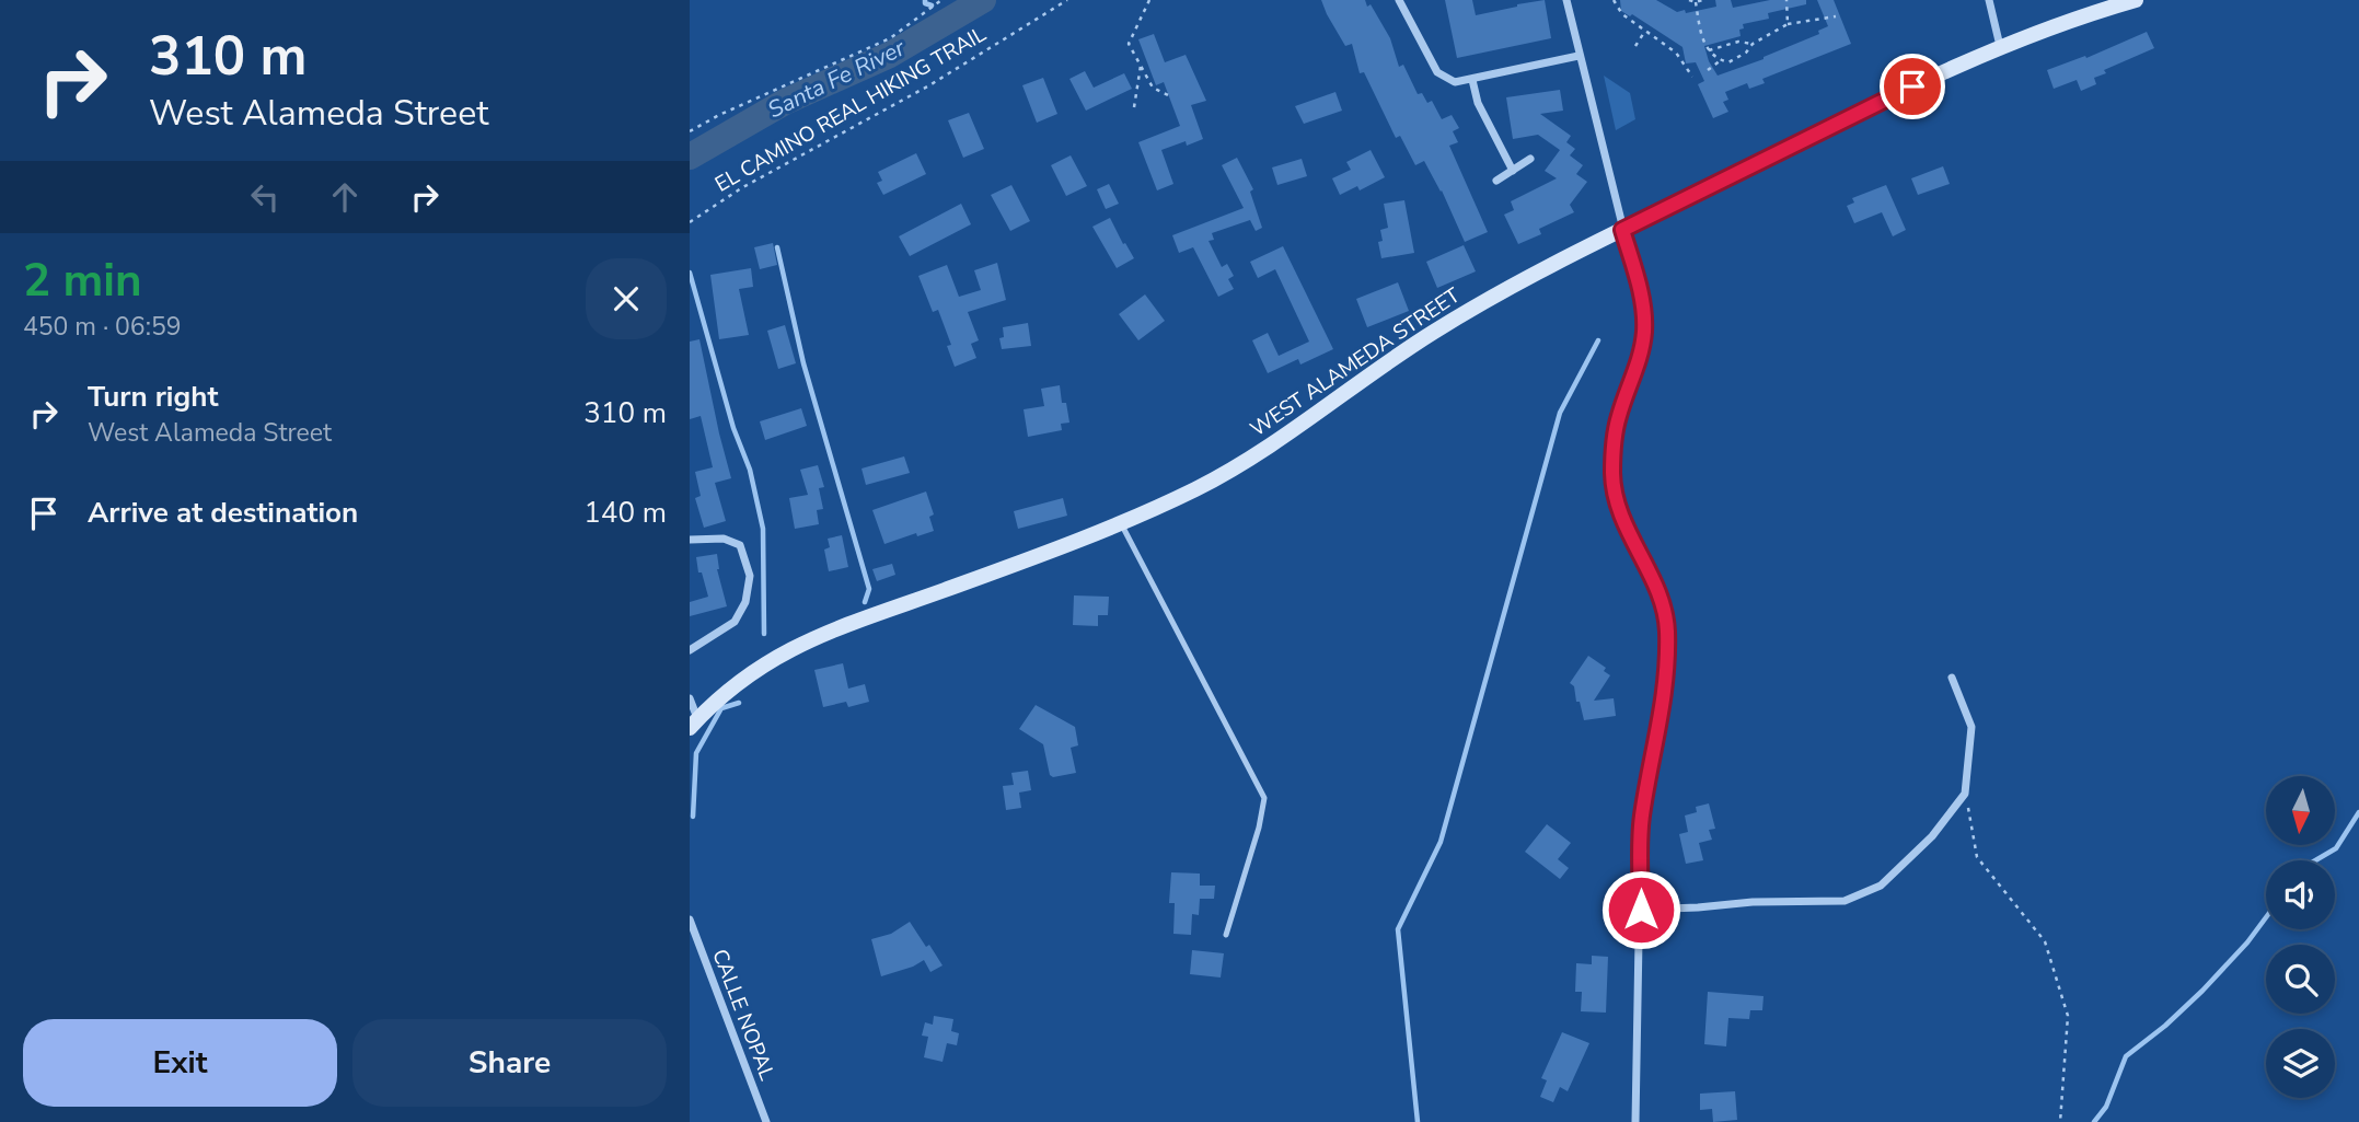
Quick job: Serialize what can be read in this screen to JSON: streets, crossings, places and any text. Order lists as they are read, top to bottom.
{
  "streets": {
    "street": ["WEST ALAMEDA STREET", "CALLE NOPAL"],
    "path": ["EL CAMINO REAL HIKING TRAIL"]
  },
  "water": ["Santa Fe River"],
  "north": "bottom",
  "page": {
    "turn": ["310 m", "West Alameda Street"],
    "heading": ["2 min", "450 m · 06:59"],
    "list": [
      {
        "name": "Turn right",
        "note": "West Alameda Street",
        "value": "310 m"
      },
      {
        "name": "Arrive at destination",
        "value": "140 m"
      }
    ],
    "buttons": ["Exit", "Share"]
  }
}
